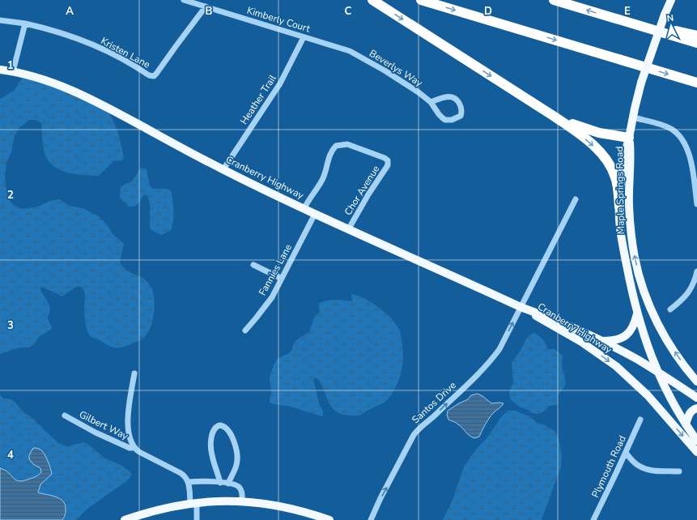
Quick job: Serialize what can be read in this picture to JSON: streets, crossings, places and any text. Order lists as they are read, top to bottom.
{
  "streets": {
    "main road": ["Cranberry Highway", "Maple Springs Road"],
    "street": [
      "Kimberly Court",
      "Kristen Lane",
      "Beverlys Way",
      "Heather Trail",
      "Chor Avenue",
      "Fannies Lane",
      "Santos Drive",
      "Gilbert Way",
      "Plymouth Road"
    ]
  },
  "crossings": [
    ["Kimberly Court", "Kristen Lane"],
    ["Kimberly Court", "Beverlys Way"],
    ["Kimberly Court", "Heather Trail"],
    ["Heather Trail", "Cranberry Highway"],
    ["Cranberry Highway", "Chor Avenue"],
    ["Cranberry Highway", "Maple Springs Road"],
    ["Cranberry Highway", "Fannies Lane"],
    ["Cranberry Highway", "Santos Drive"]
  ],
  "one_way": ["Santos Drive"],
  "north": "top",
  "grid": {
    "columns": [
      "A",
      "B",
      "C",
      "D",
      "E"
    ],
    "rows": [
      "1",
      "2",
      "3",
      "4"
    ]
  }
}
